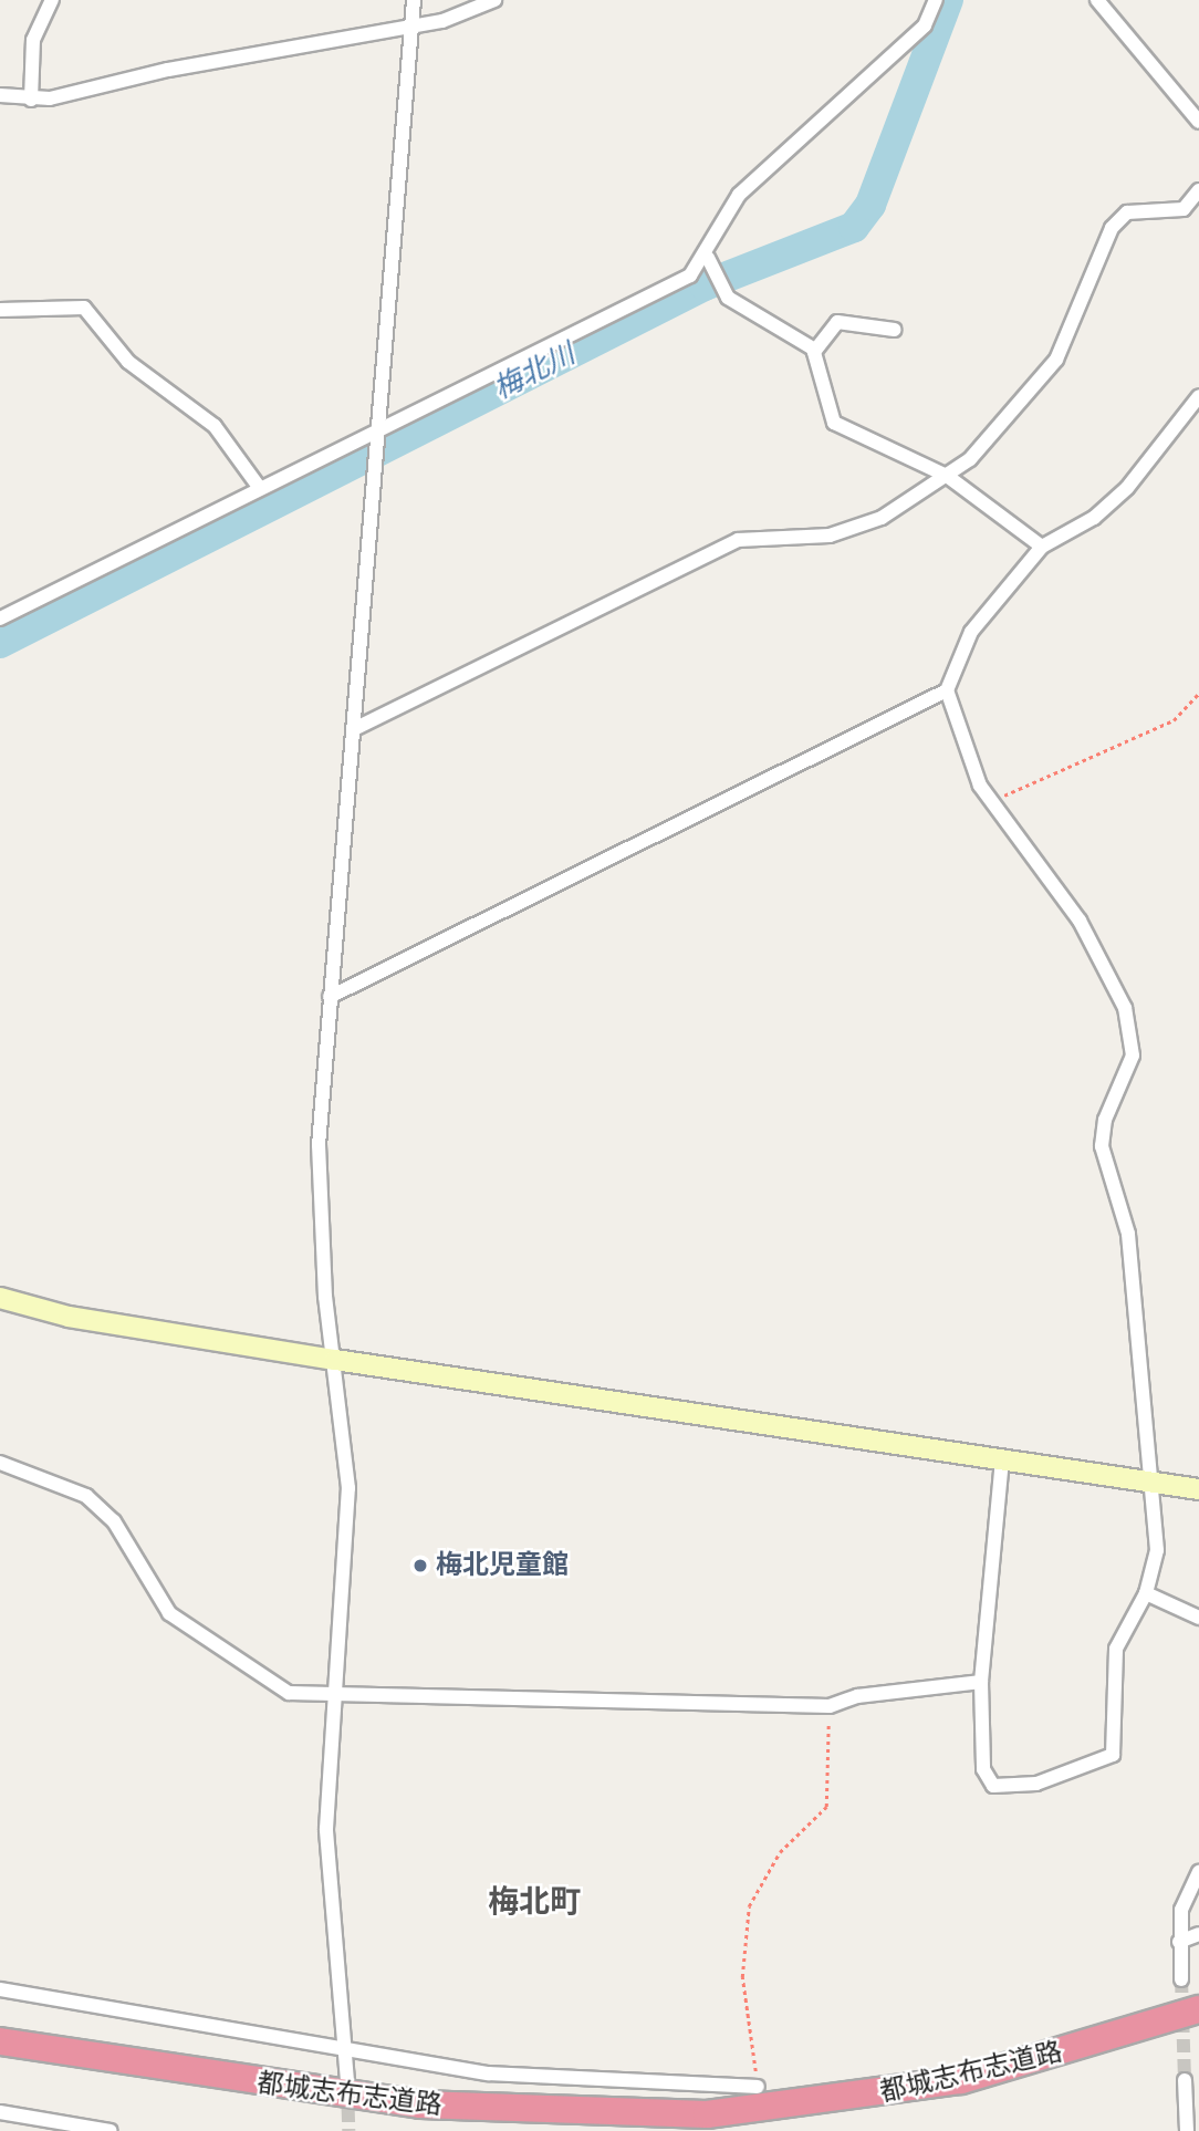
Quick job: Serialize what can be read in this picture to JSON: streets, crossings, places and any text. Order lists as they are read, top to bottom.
{
  "streets": {
    "highway": ["都城志布志道路"]
  },
  "districts": ["梅北町"],
  "water": ["梅北川"],
  "places": ["梅北児童館"]
}
